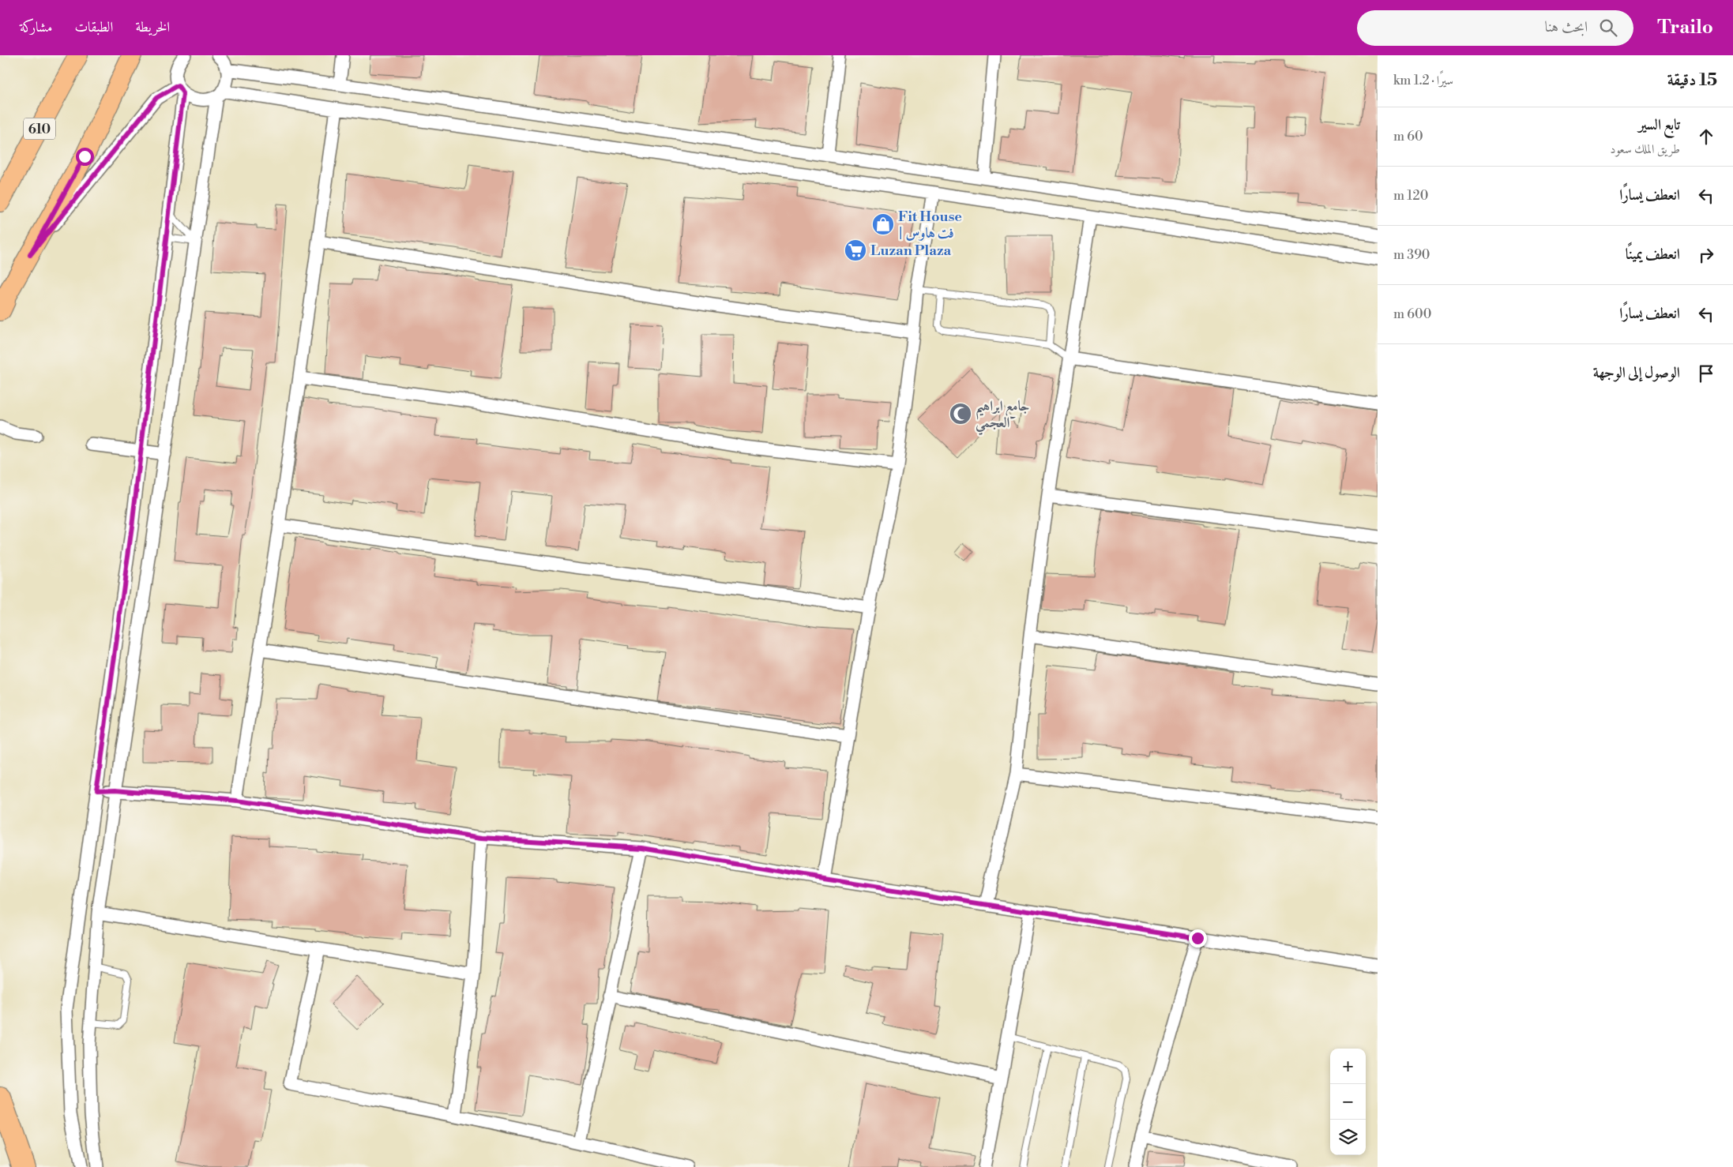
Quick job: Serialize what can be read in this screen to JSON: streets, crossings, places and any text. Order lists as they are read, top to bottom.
{
  "streets": {
    "main road": ["610"]
  },
  "places": {
    "shop": ["Fit House | فت هاوس"],
    "supermarket": ["Luzan Plaza"],
    "mosque": ["جامع ابراهيم العجمي"]
  },
  "page": {
    "header": "Trailo",
    "search": "ابحث هنا",
    "nav": ["الخريطة", "الطبقات", "مشاركة"],
    "heading": ["15 دقيقة", "سيرًا · 1.2 km"],
    "list": [
      ["تابع السير", "طريق الملك سعود", "60 m"],
      ["انعطف يسارًا", "120 m"],
      ["انعطف يمينًا", "390 m"],
      ["انعطف يسارًا", "600 m"],
      "الوصول إلى الوجهة"
    ],
    "map_buttons": ["+", "−"]
  }
}
